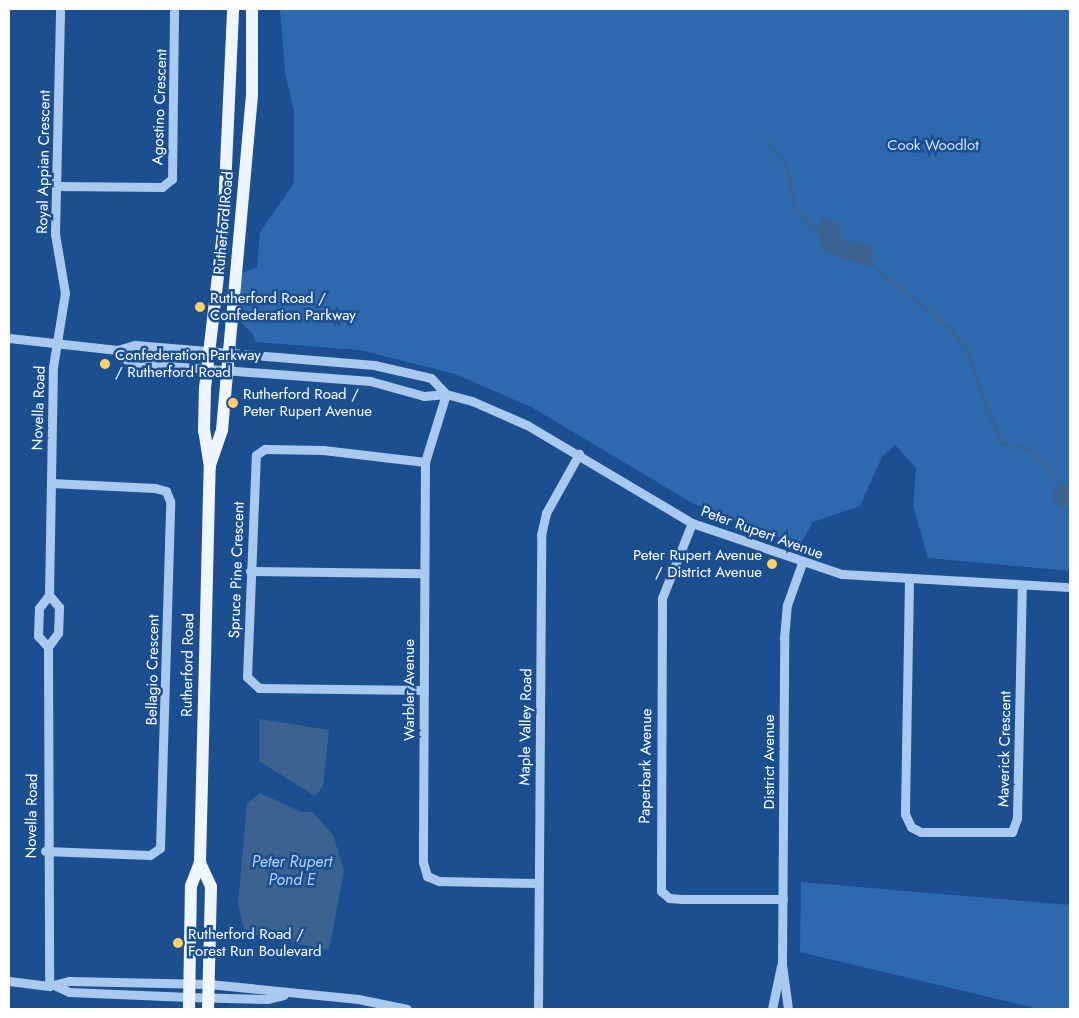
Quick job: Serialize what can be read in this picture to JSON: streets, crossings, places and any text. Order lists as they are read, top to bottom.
{
  "streets": {
    "main road": ["Rutherford Road"],
    "street": [
      "Agostino Crescent",
      "Royal Appian Crescent",
      "Novella Road",
      "Peter Rupert Avenue",
      "Spruce Pine Crescent",
      "Bellagio Crescent",
      "Warbler Avenue",
      "Maple Valley Road",
      "Maverick Crescent",
      "District Avenue",
      "Paperbark Avenue"
    ]
  },
  "crossings": [
    ["Agostino Crescent", "Royal Appian Crescent"],
    ["Royal Appian Crescent", "Novella Road"],
    ["Rutherford Road", "Peter Rupert Avenue"],
    ["Novella Road", "Bellagio Crescent"],
    ["Peter Rupert Avenue", "Warbler Avenue"],
    ["Peter Rupert Avenue", "Maple Valley Road"],
    ["Peter Rupert Avenue", "Maverick Crescent"],
    ["Peter Rupert Avenue", "District Avenue"],
    ["Peter Rupert Avenue", "Paperbark Avenue"],
    ["Spruce Pine Crescent", "Warbler Avenue"],
    ["Warbler Avenue", "Maple Valley Road"],
    ["District Avenue", "Paperbark Avenue"]
  ],
  "water": ["Peter Rupert Pond E"],
  "parks": ["Cook Woodlot"],
  "places": [
    "Rutherford Road / Confederation Parkway",
    "Confederation Parkway / Rutherford Road",
    "Rutherford Road / Peter Rupert Avenue",
    "Peter Rupert Avenue / District Avenue",
    "Rutherford Road / Forest Run Boulevard"
  ]
}
